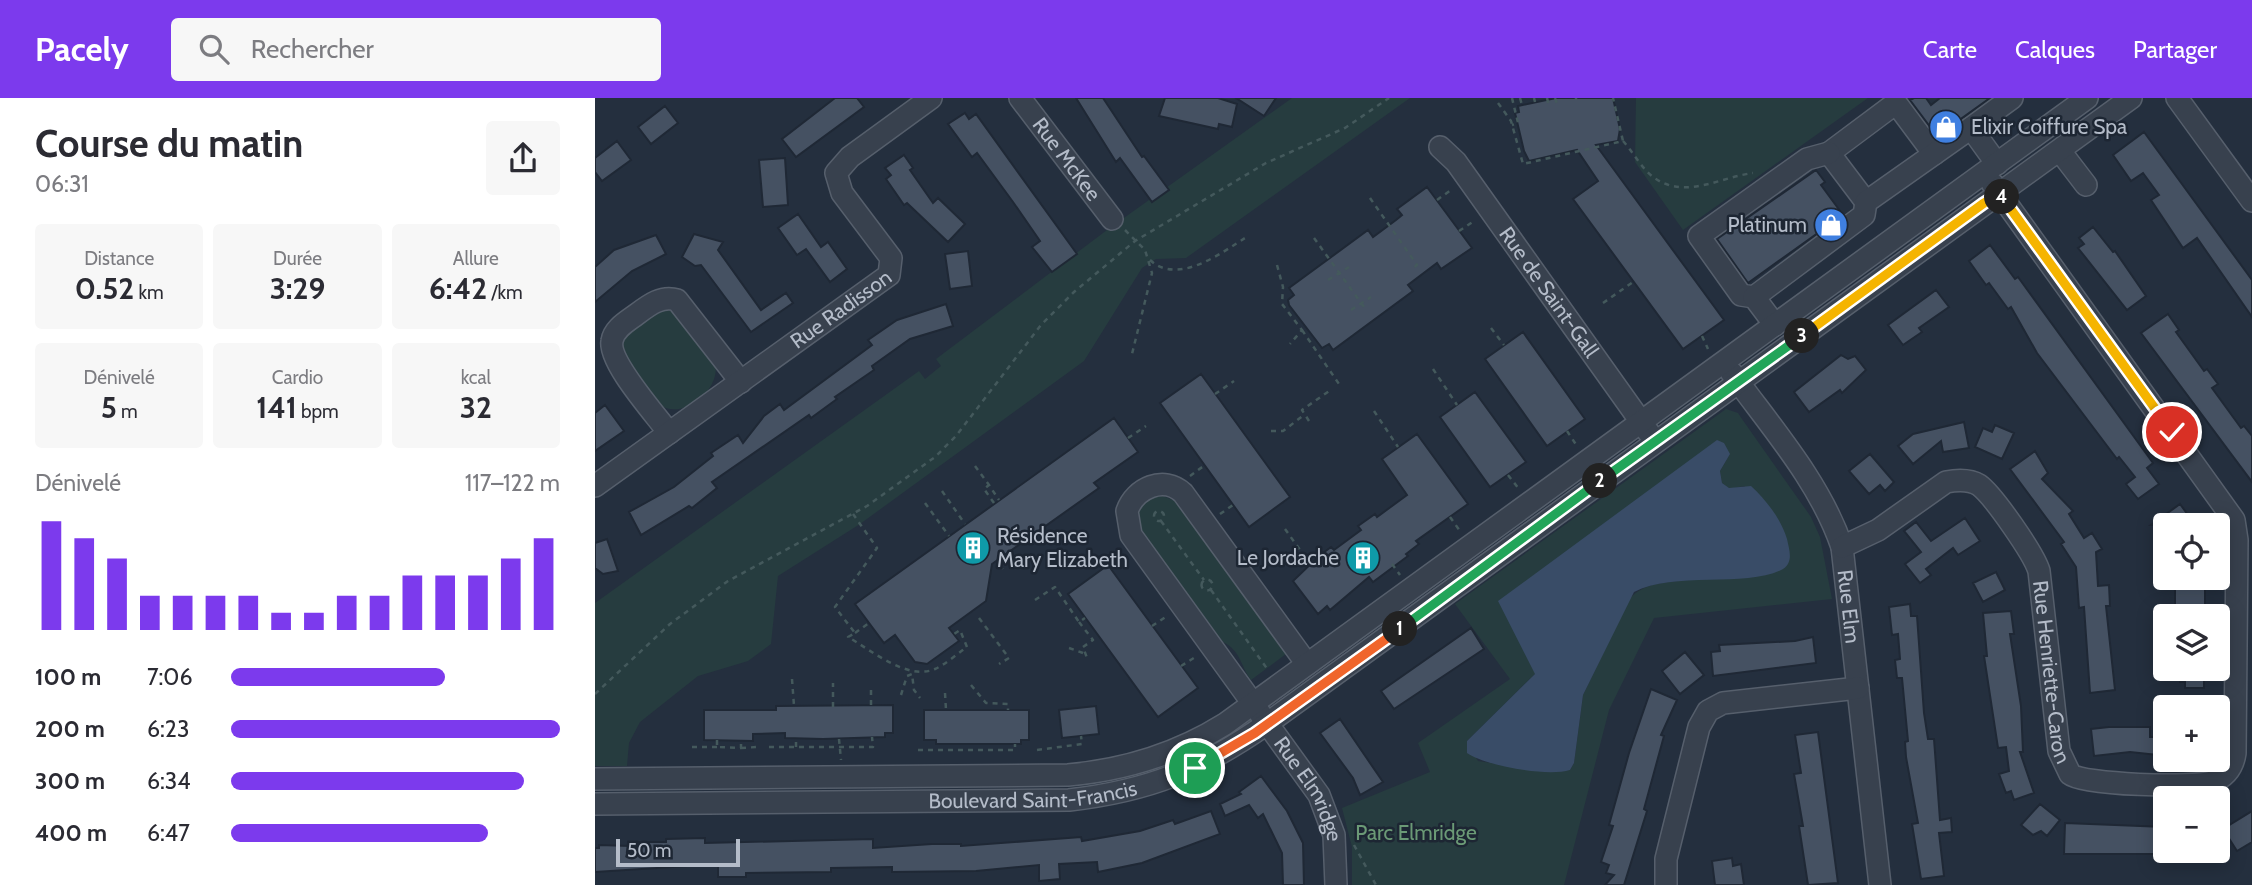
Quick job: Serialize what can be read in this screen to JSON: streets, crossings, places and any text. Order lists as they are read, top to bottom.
{
  "streets": {
    "street": [
      "Rue McKee",
      "Rue de Saint-Gall",
      "Rue Radisson",
      "Rue Elm",
      "Rue Henriette-Caron",
      "Rue Elmridge",
      "Boulevard Saint-Francis"
    ]
  },
  "crossings": [
    ["Rue de Saint-Gall", "Boulevard Saint-Francis"],
    ["Rue Elm", "Rue Henriette-Caron"],
    ["Rue Elm", "Boulevard Saint-Francis"],
    ["Rue Henriette-Caron", "Boulevard Saint-Francis"],
    ["Rue Elmridge", "Boulevard Saint-Francis"]
  ],
  "parks": ["Parc Elmridge"],
  "places": {
    "shop": ["Elixir Coiffure Spa", "Platinum"],
    "building": ["Résidence Mary Elizabeth", "Le Jordache"]
  },
  "scale_bar": "50 m",
  "page": {
    "header": "Pacely",
    "search": "Rechercher",
    "nav": ["Carte", "Calques", "Partager"],
    "heading": ["Course du matin", "06:31"],
    "pins": [
      "4",
      "3",
      "2",
      "1"
    ],
    "stats": [
      ["Distance", "0.52 km"],
      ["Durée", "3:29"],
      ["Allure", "6:42 /km"],
      ["Dénivelé", "5 m"],
      ["Cardio", "141 bpm"],
      ["kcal", "32"]
    ],
    "chart": ["Dénivelé", "117–122 m"],
    "map_buttons": ["+", "−"],
    "list": [
      {
        "name": "100 m",
        "note": "7:06"
      },
      {
        "name": "200 m",
        "note": "6:23"
      },
      {
        "name": "300 m",
        "note": "6:34"
      },
      {
        "name": "400 m",
        "note": "6:47"
      }
    ],
    "scale": "50 m"
  }
}
